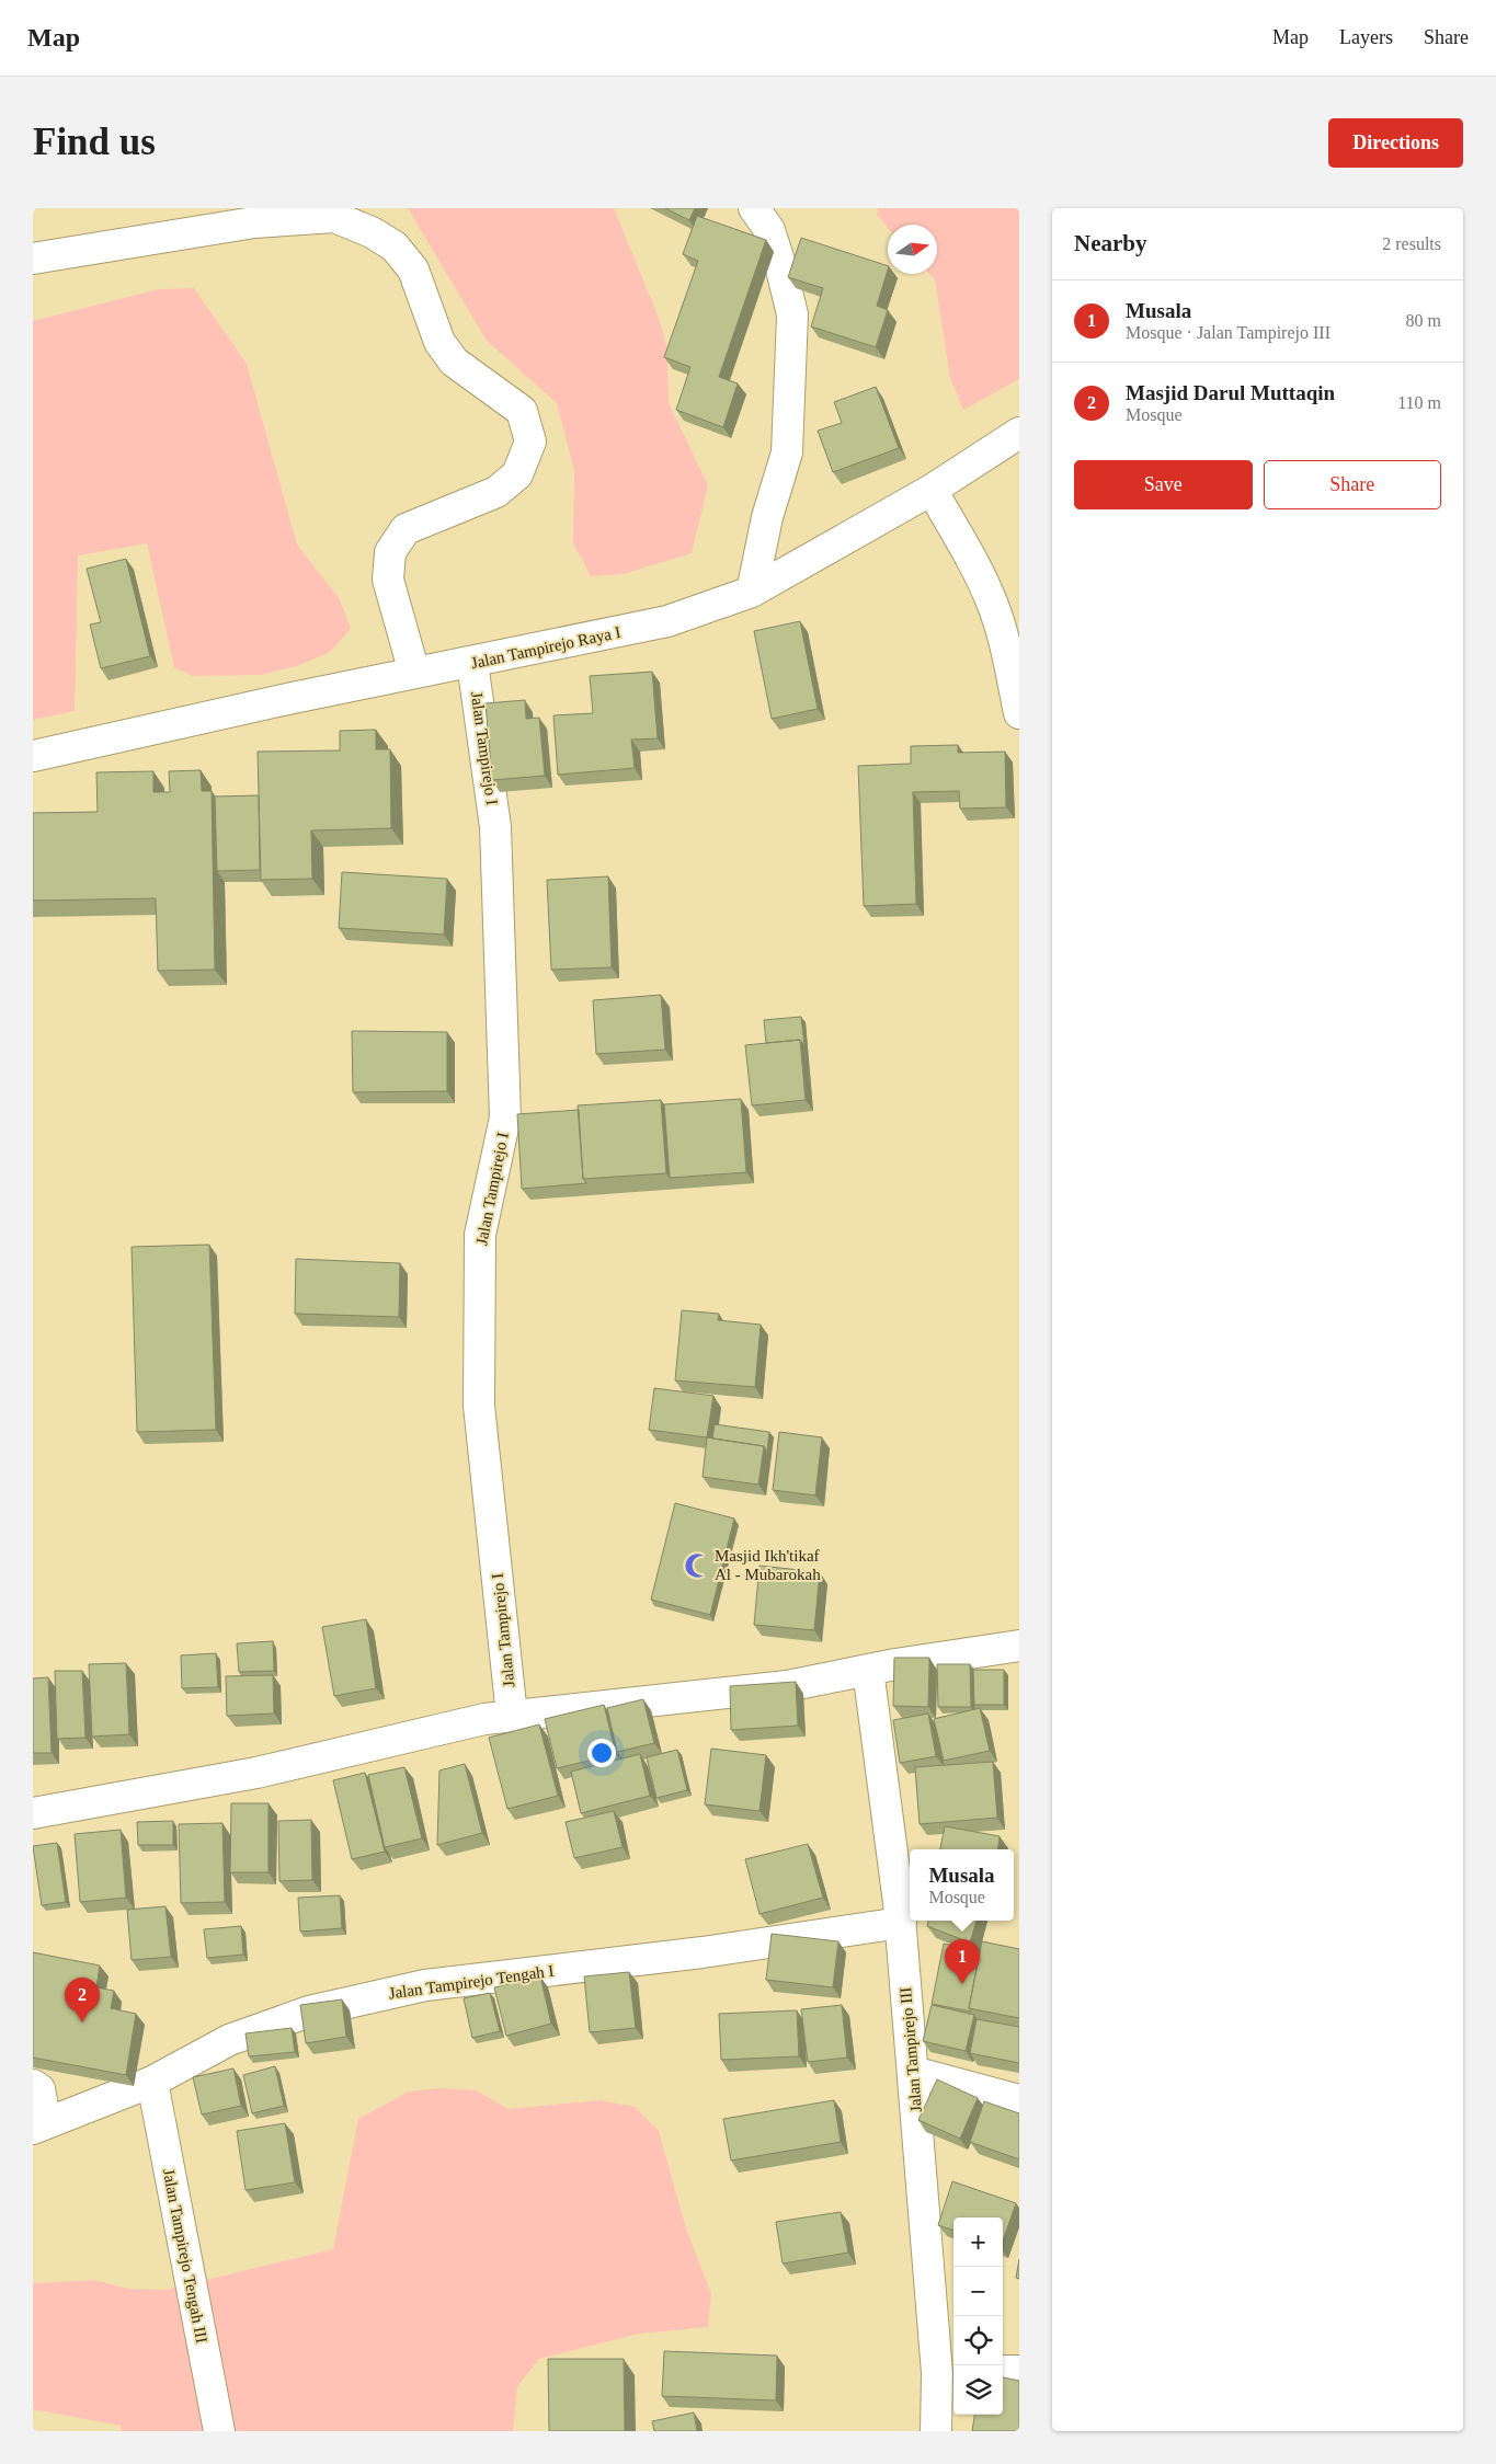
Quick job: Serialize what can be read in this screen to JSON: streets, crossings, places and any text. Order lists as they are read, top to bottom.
{
  "streets": {
    "street": [
      "Jalan Tampirejo Raya I",
      "Jalan Tampirejo I",
      "Jalan Tampirejo Tengah I",
      "Jalan Tampirejo III",
      "Jalan Tampirejo Tengah III"
    ]
  },
  "crossings": [
    ["Jalan Tampirejo Raya I", "Jalan Tampirejo I"],
    ["Jalan Tampirejo Tengah I", "Jalan Tampirejo III"],
    ["Jalan Tampirejo Tengah I", "Jalan Tampirejo Tengah III"]
  ],
  "places": {
    "mosque": ["Masjid Ikh'tikaf Al - Mubarokah"]
  },
  "north": "right",
  "page": {
    "header": "Map",
    "nav": ["Map", "Layers", "Share"],
    "buttons": [
      "Directions",
      ["Save", "Share"]
    ],
    "title": "Find us",
    "heading": ["Nearby", "2 results"],
    "list": [
      {
        "mark": "1",
        "name": "Musala",
        "note": "Mosque · Jalan Tampirejo III",
        "value": "80 m"
      },
      {
        "mark": "2",
        "name": "Masjid Darul Muttaqin",
        "note": "Mosque",
        "value": "110 m"
      }
    ],
    "popup": ["Musala", "Mosque"],
    "pins": ["1", "2"],
    "map_buttons": ["+", "−"]
  }
}
